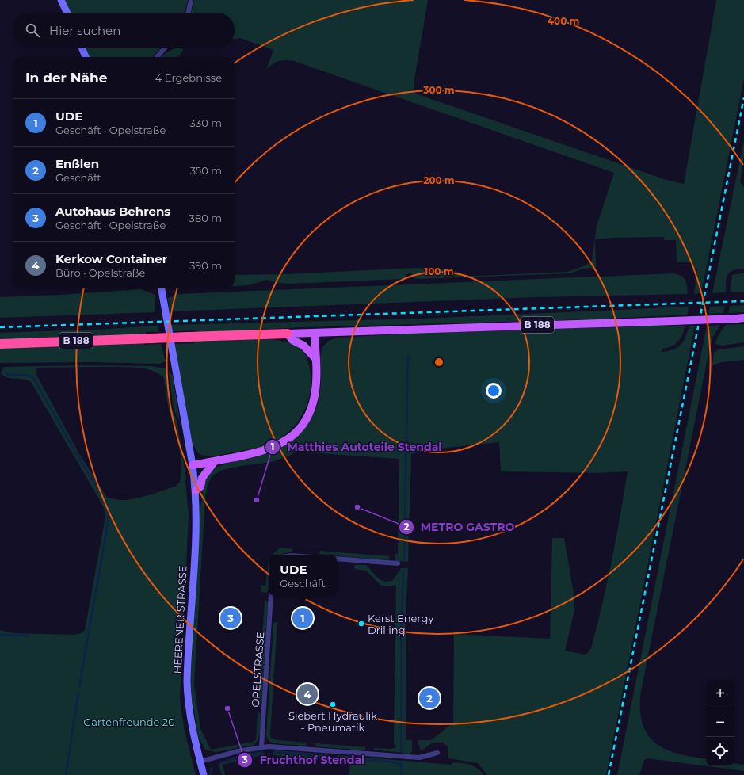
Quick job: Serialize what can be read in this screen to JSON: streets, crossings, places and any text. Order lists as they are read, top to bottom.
{
  "streets": {
    "highway": ["B 188"],
    "main road": ["HEERENER STRASSE"],
    "street": ["OPELSTRASSE"]
  },
  "parks": ["Gartenfreunde 20"],
  "places": [
    "Matthies Autoteile Stendal",
    "METRO GASTRO",
    "Kerst Energy Drilling",
    "Siebert Hydraulik - Pneumatik",
    "Fruchthof Stendal"
  ],
  "page": {
    "search": "Hier suchen",
    "heading": ["In der Nähe", "4 Ergebnisse"],
    "list": [
      {
        "mark": "1",
        "name": "UDE",
        "note": "Geschäft · Opelstraße",
        "value": "330 m"
      },
      {
        "mark": "2",
        "name": "Enßlen",
        "note": "Geschäft",
        "value": "350 m"
      },
      {
        "mark": "3",
        "name": "Autohaus Behrens",
        "note": "Geschäft · Opelstraße",
        "value": "380 m"
      },
      {
        "mark": "4",
        "name": "Kerkow Container",
        "note": "Büro · Opelstraße",
        "value": "390 m"
      }
    ],
    "popup": ["UDE", "Geschäft"],
    "pins": [
      "1",
      "3",
      "4",
      "2"
    ],
    "map_buttons": ["+", "−"]
  },
  "rings": [
    "400 m",
    "300 m",
    "200 m",
    "100 m"
  ]
}
